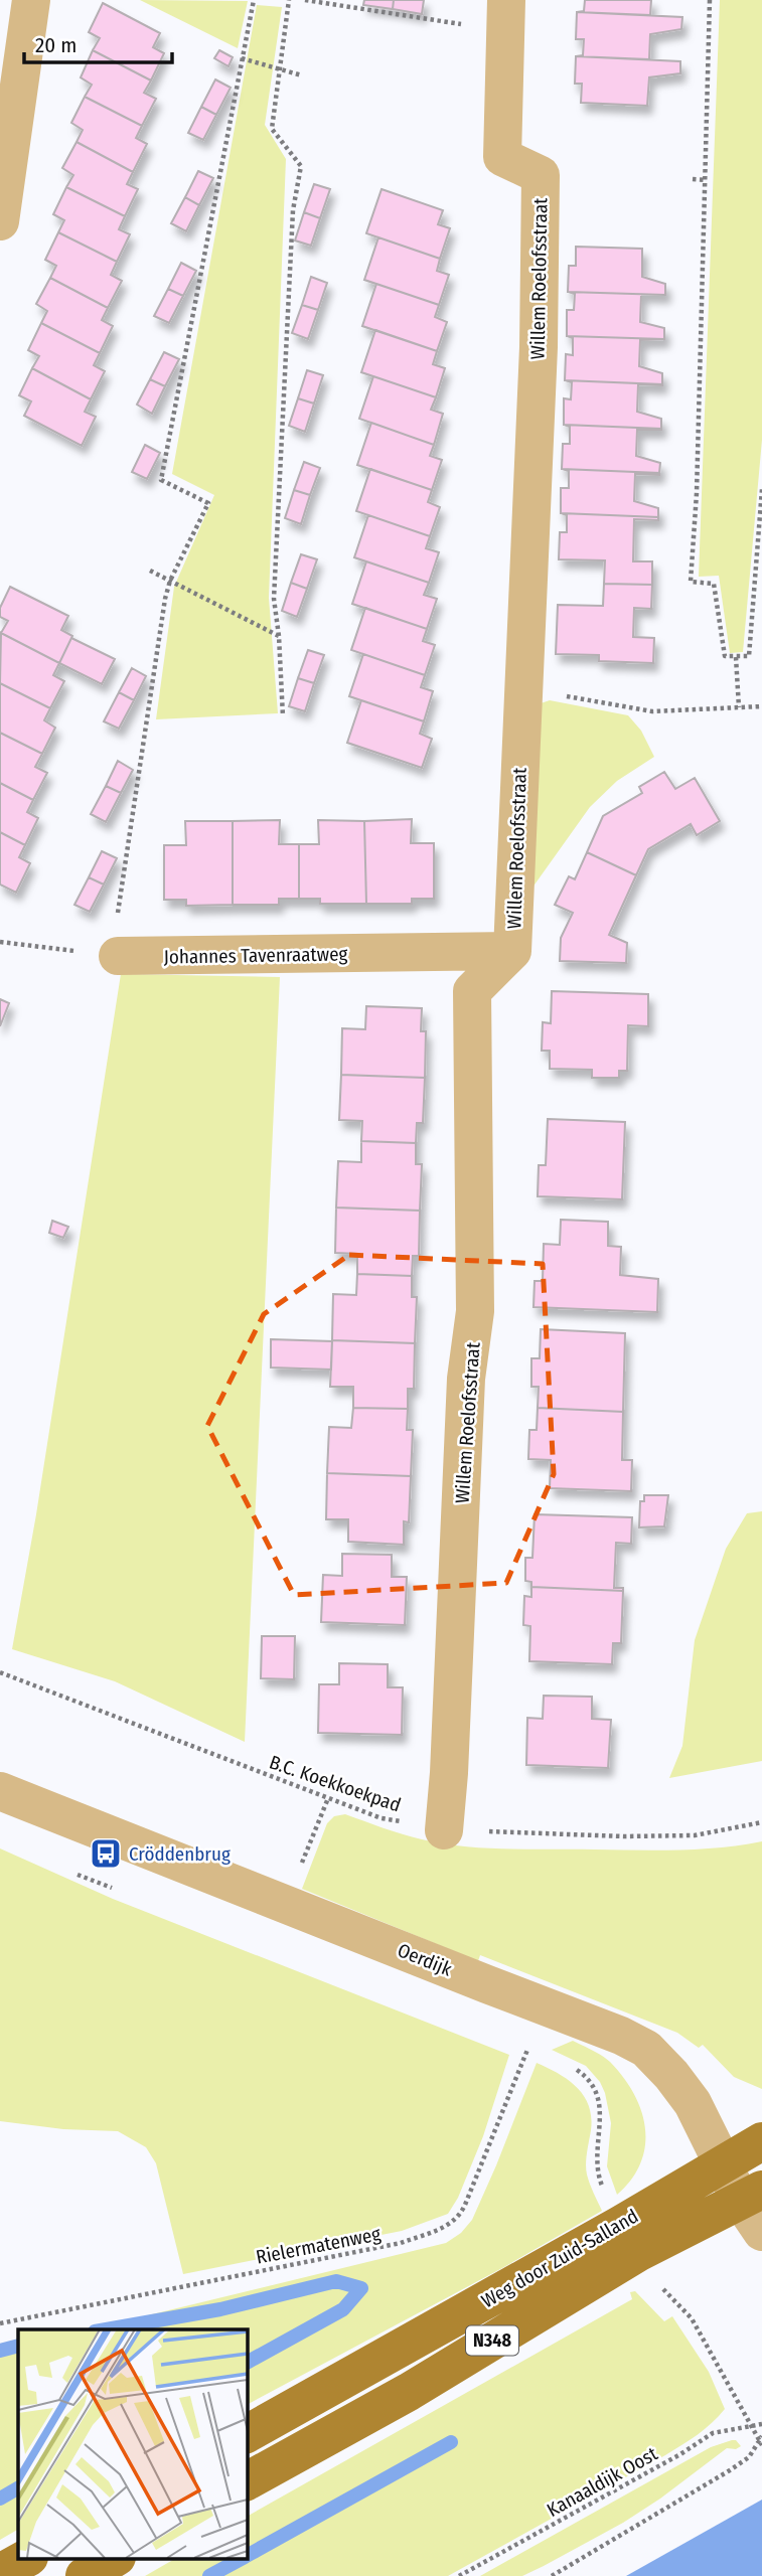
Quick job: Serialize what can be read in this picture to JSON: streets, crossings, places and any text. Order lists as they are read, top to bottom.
{
  "streets": {
    "main road": ["Weg door Zuid-Salland", "N348"],
    "street": ["Willem Roelofsstraat", "Johannes Tavenraatweg", "Oerdijk"],
    "path": ["B.C. Koekkoekpad", "Rielermatenweg", "Kanaaldijk Oost"]
  },
  "crossings": [
    ["Willem Roelofsstraat", "Johannes Tavenraatweg"],
    ["Willem Roelofsstraat", "B.C. Koekkoekpad"],
    ["Oerdijk", "Weg door Zuid-Salland"]
  ],
  "places": {
    "bus stop": ["Cröddenbrug"]
  },
  "scale_bar": "20 m"
}
